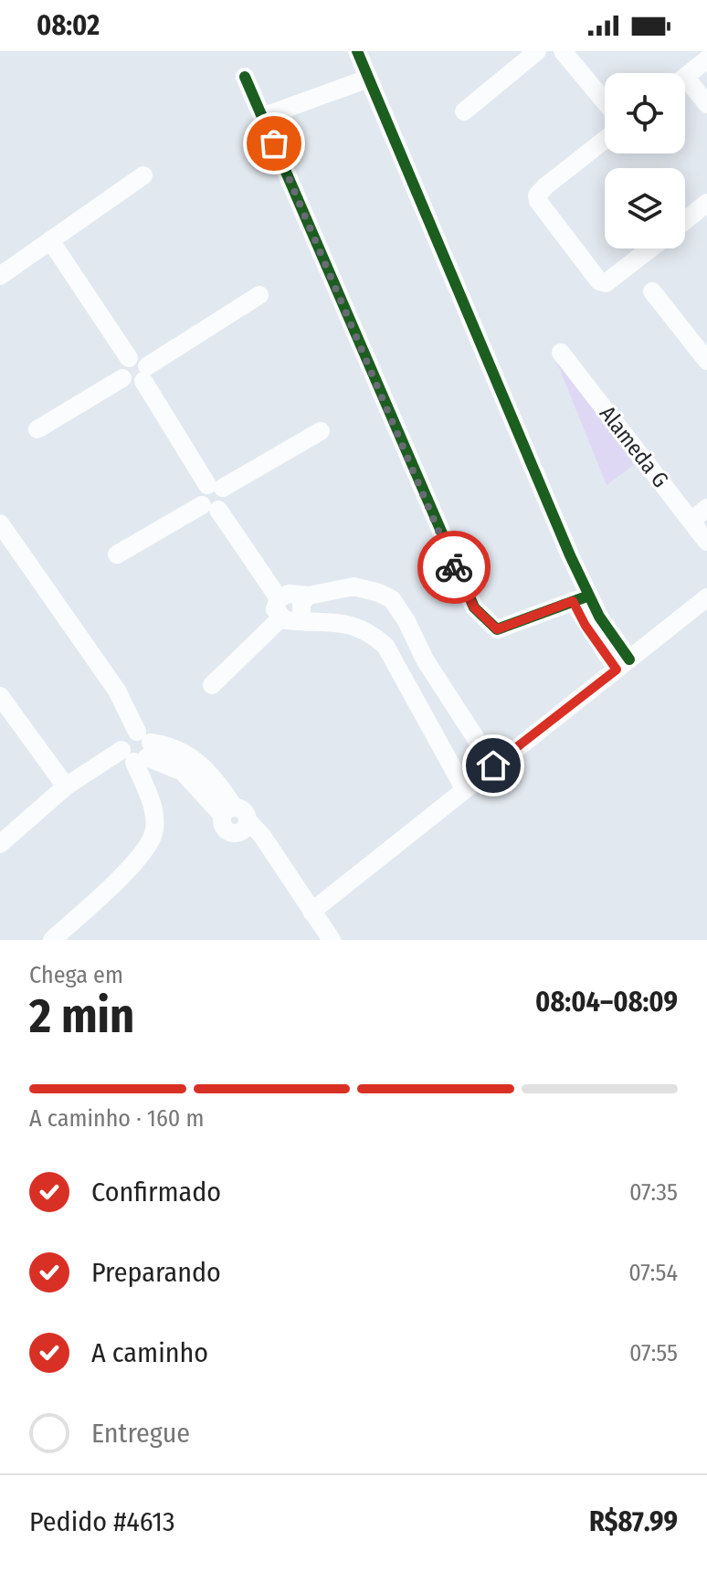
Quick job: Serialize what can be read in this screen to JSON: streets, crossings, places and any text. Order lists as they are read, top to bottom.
{
  "streets": {
    "street": ["Alameda G"]
  },
  "page": {
    "status": "08:02",
    "heading": ["2 min", "Chega em", "08:04–08:09"],
    "panel": ["Pedido #4613", "R$87.99"],
    "bar": "A caminho · 160 m",
    "list": [
      ["Confirmado", "07:35"],
      ["Preparando", "07:54"],
      ["A caminho", "07:55"],
      "Entregue"
    ]
  }
}
